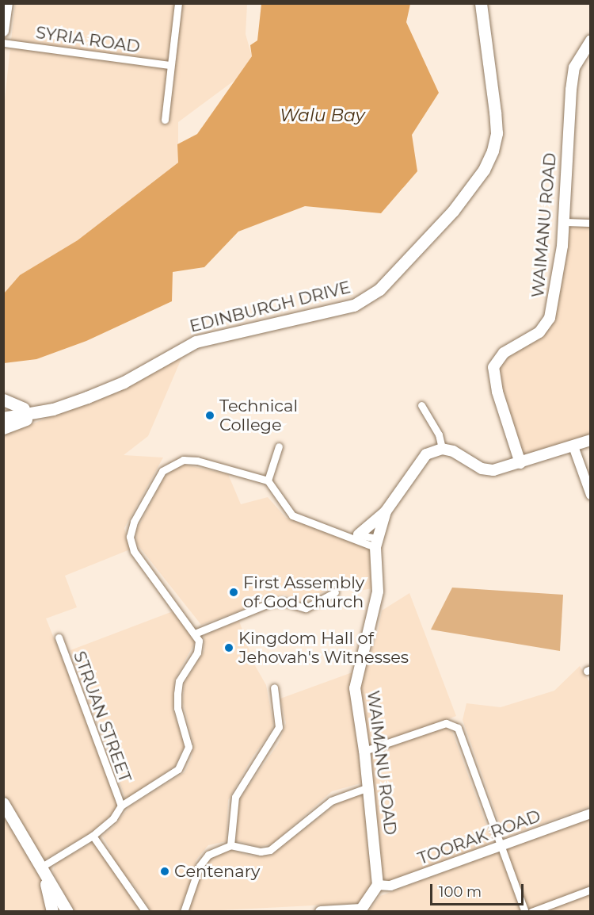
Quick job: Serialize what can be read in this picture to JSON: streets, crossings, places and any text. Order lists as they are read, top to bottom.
{
  "streets": {
    "highway": ["EDINBURGH DRIVE"],
    "main road": ["WAIMANU ROAD", "TOORAK ROAD"],
    "street": ["SYRIA ROAD", "STRUAN STREET"]
  },
  "crossings": [
    ["WAIMANU ROAD", "TOORAK ROAD"]
  ],
  "water": ["Walu Bay"],
  "places": [
    "Technical College",
    "First Assembly of God Church",
    "Kingdom Hall of Jehovah's Witnesses",
    "Centenary"
  ],
  "scale_bar": "100 m"
}
